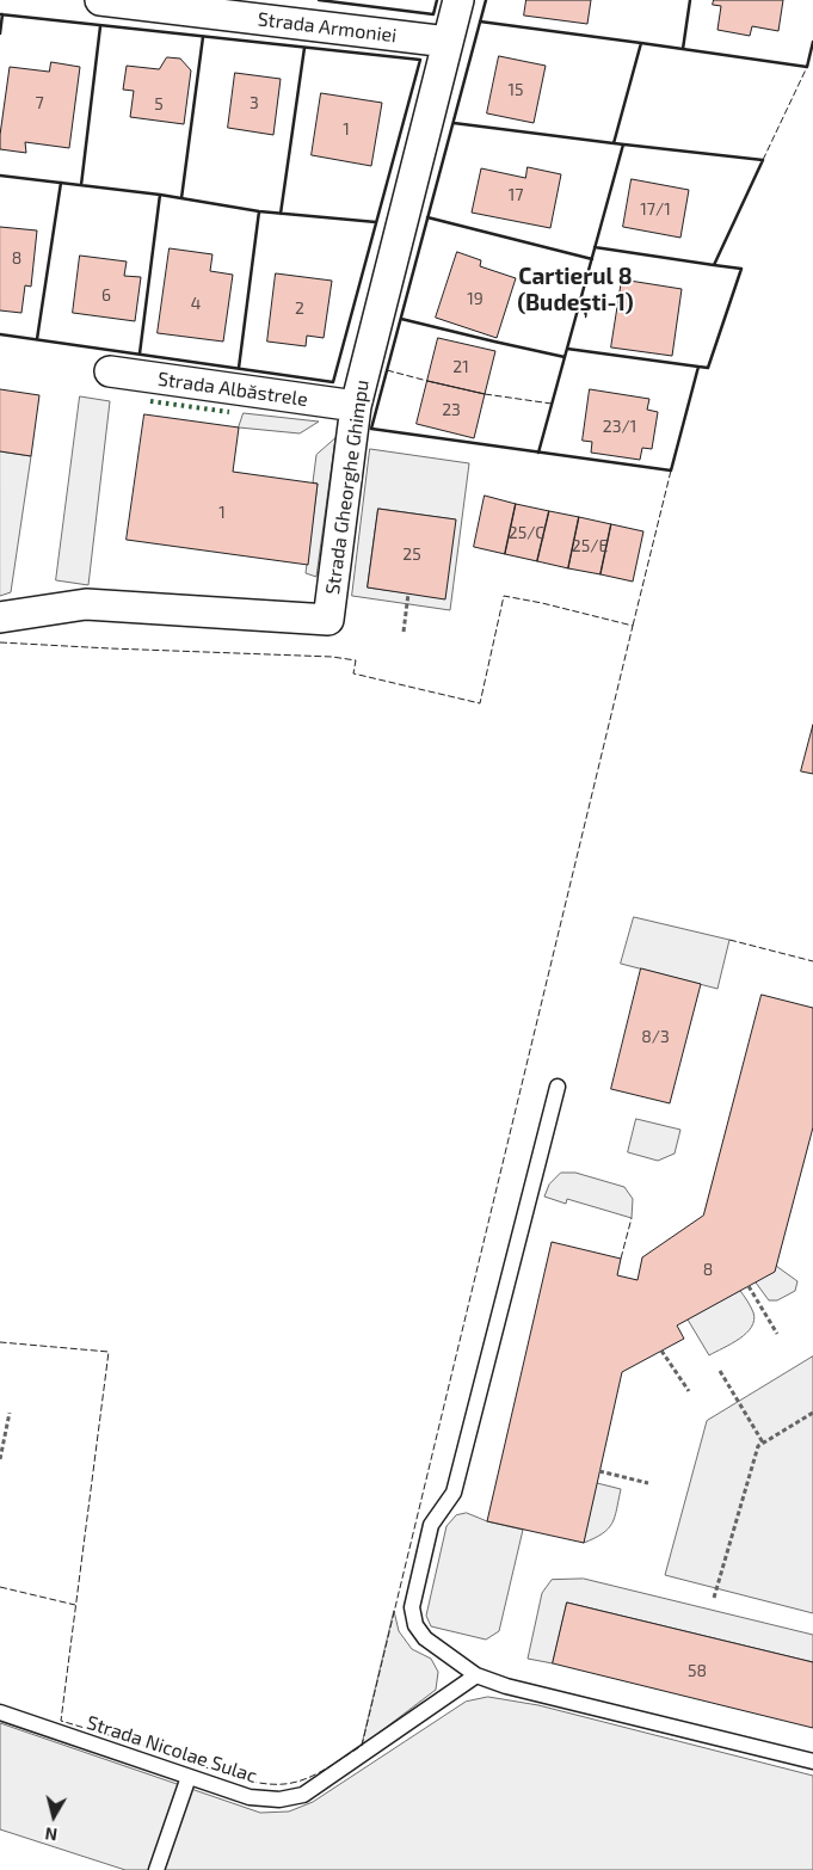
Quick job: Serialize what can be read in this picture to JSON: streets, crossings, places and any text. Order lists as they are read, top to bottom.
{
  "streets": {
    "street": ["Strada Armoniei", "Strada Albăstrele", "Strada Gheorghe Ghimpu"],
    "lane": ["Strada Nicolae Sulac"]
  },
  "crossings": [
    ["Strada Armoniei", "Strada Gheorghe Ghimpu"],
    ["Strada Albăstrele", "Strada Gheorghe Ghimpu"]
  ],
  "districts": ["Cartierul 8 (Budești-1)"],
  "house_numbers": [
    "15",
    "7",
    "3",
    "5",
    "1",
    "17",
    "17/1",
    "8",
    "6",
    "19",
    "4",
    "2",
    "21",
    "23",
    "23/1",
    "1",
    "25/C",
    "25/E",
    "25",
    "8/3",
    "8",
    "58"
  ],
  "north": "bottom"
}
